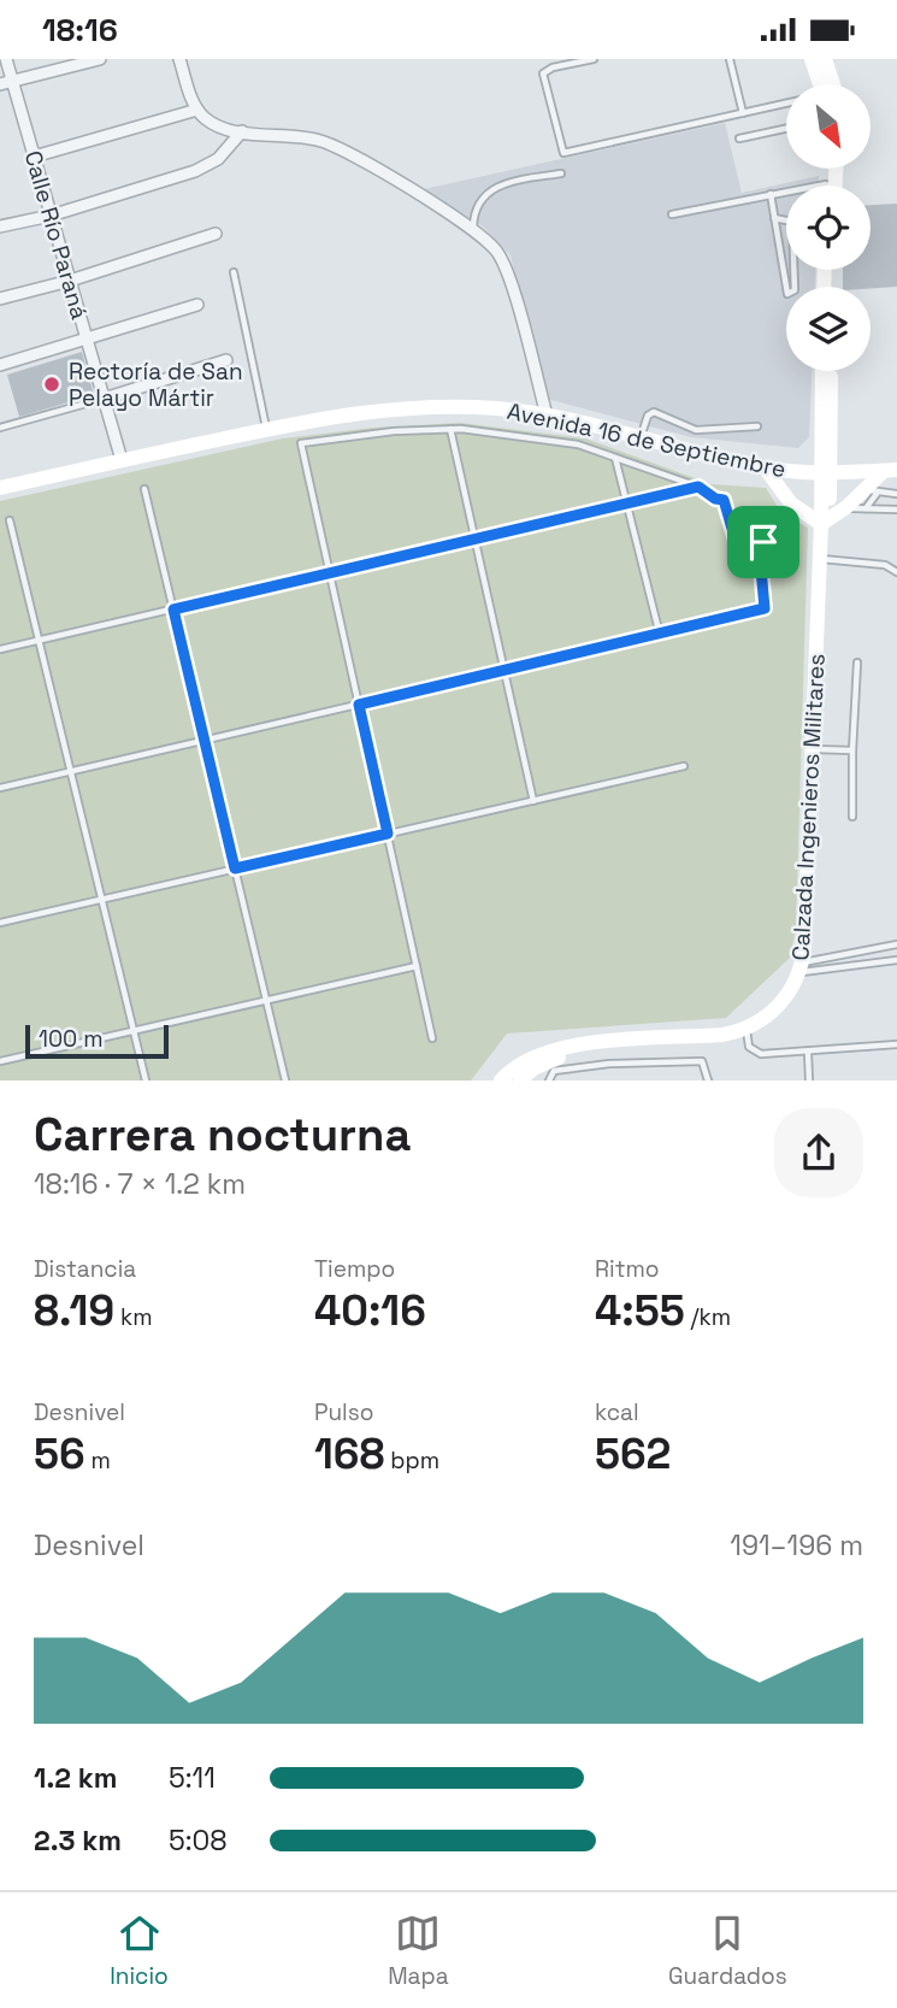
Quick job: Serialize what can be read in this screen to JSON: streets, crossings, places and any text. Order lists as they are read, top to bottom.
{
  "streets": {
    "main road": ["Avenida 16 de Septiembre", "Calzada Ingenieros Militares"],
    "street": ["Calle Río Paraná"]
  },
  "crossings": [
    ["Calle Río Paraná", "Avenida 16 de Septiembre"],
    ["Avenida 16 de Septiembre", "Calzada Ingenieros Militares"]
  ],
  "places": ["Rectoría de San Pelayo Mártir"],
  "scale_bar": "100 m",
  "north": "bottom right",
  "page": {
    "status": "18:16",
    "scale": "100 m",
    "heading": ["Carrera nocturna", "18:16 · 7 × 1.2 km"],
    "stats": [
      ["Distancia", "8.19 km"],
      ["Tiempo", "40:16"],
      ["Ritmo", "4:55 /km"],
      ["Desnivel", "56 m"],
      ["Pulso", "168 bpm"],
      ["kcal", "562"]
    ],
    "chart": ["Desnivel", "191–196 m"],
    "list": [
      {
        "name": "1.2 km",
        "note": "5:11"
      },
      {
        "name": "2.3 km",
        "note": "5:08"
      }
    ],
    "tabs": ["Inicio", "Mapa", "Guardados"]
  }
}
